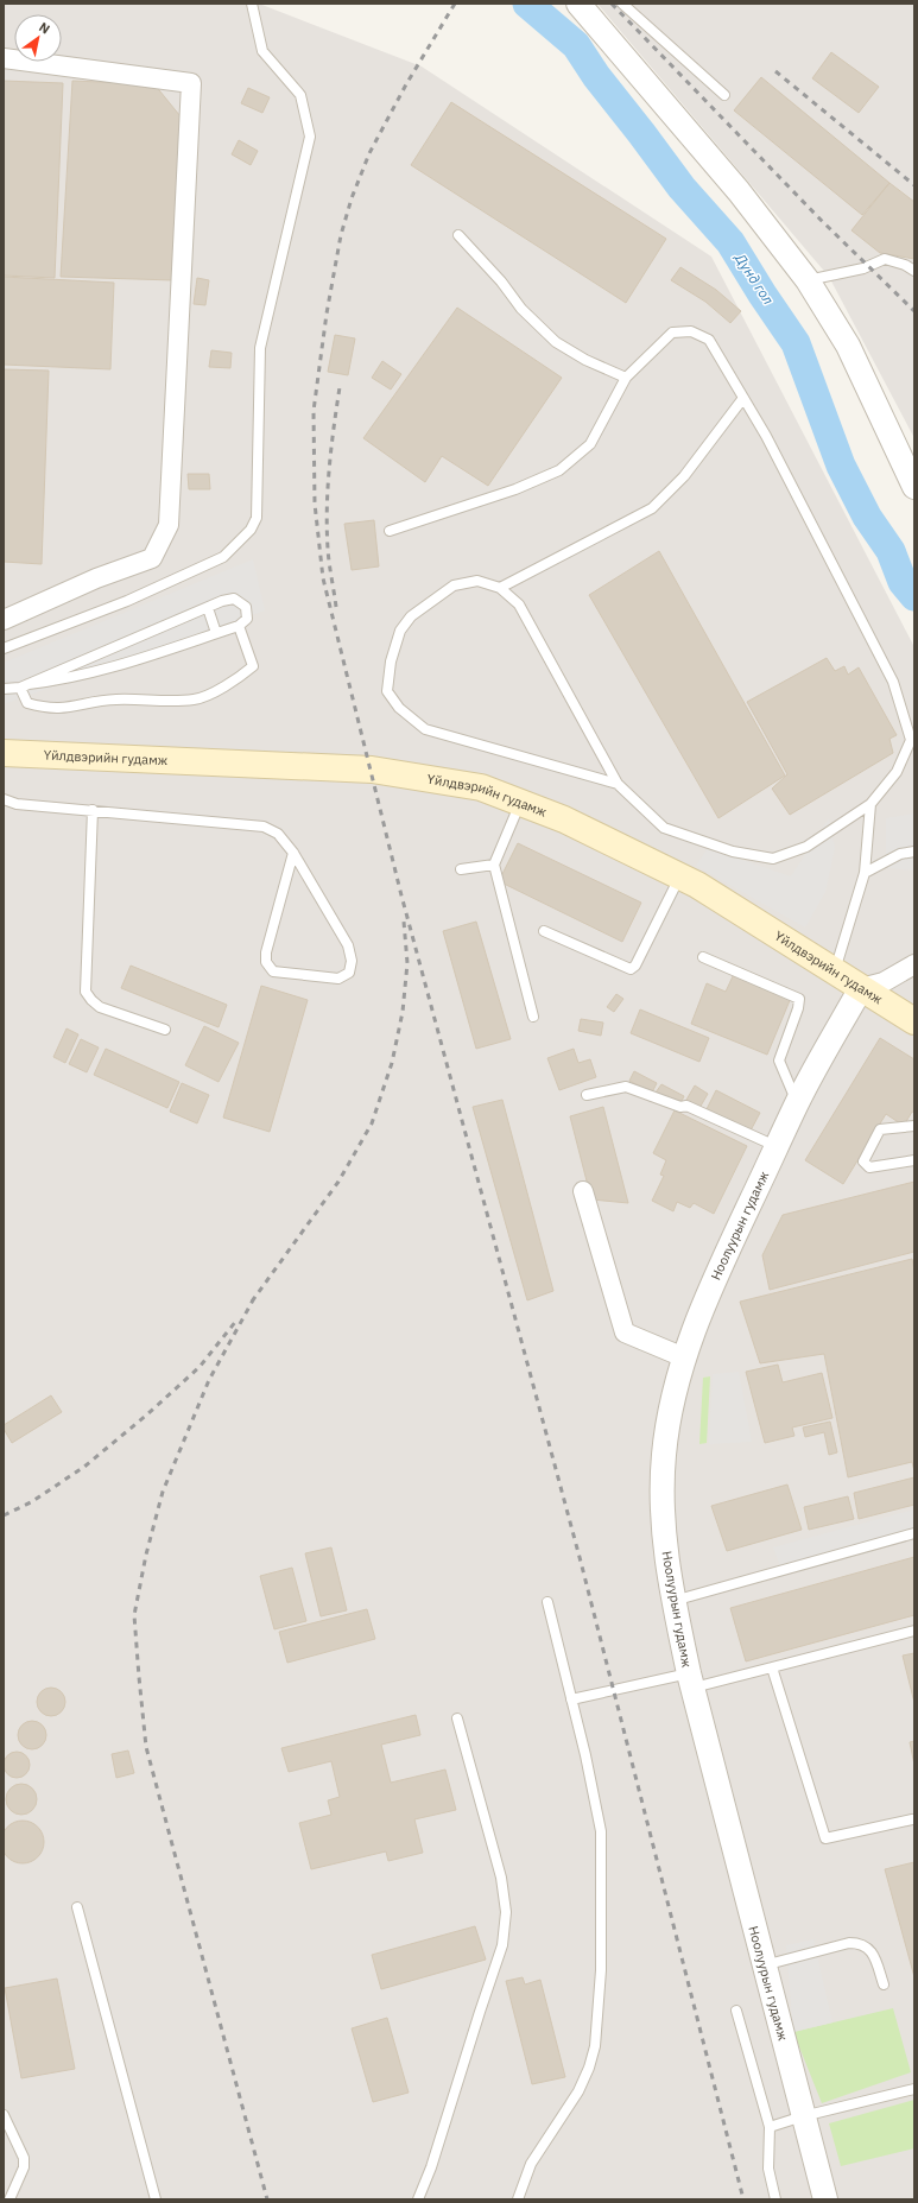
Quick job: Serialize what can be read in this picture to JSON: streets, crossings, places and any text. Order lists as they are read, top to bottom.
{
  "streets": {
    "main road": ["Yйлдвэрийн гудамж"],
    "street": ["Ноолуурын гудамж"]
  },
  "crossings": [
    ["Yйлдвэрийн гудамж", "Ноолуурын гудамж"]
  ],
  "water": ["Дунд гол"],
  "north": "top right"
}
